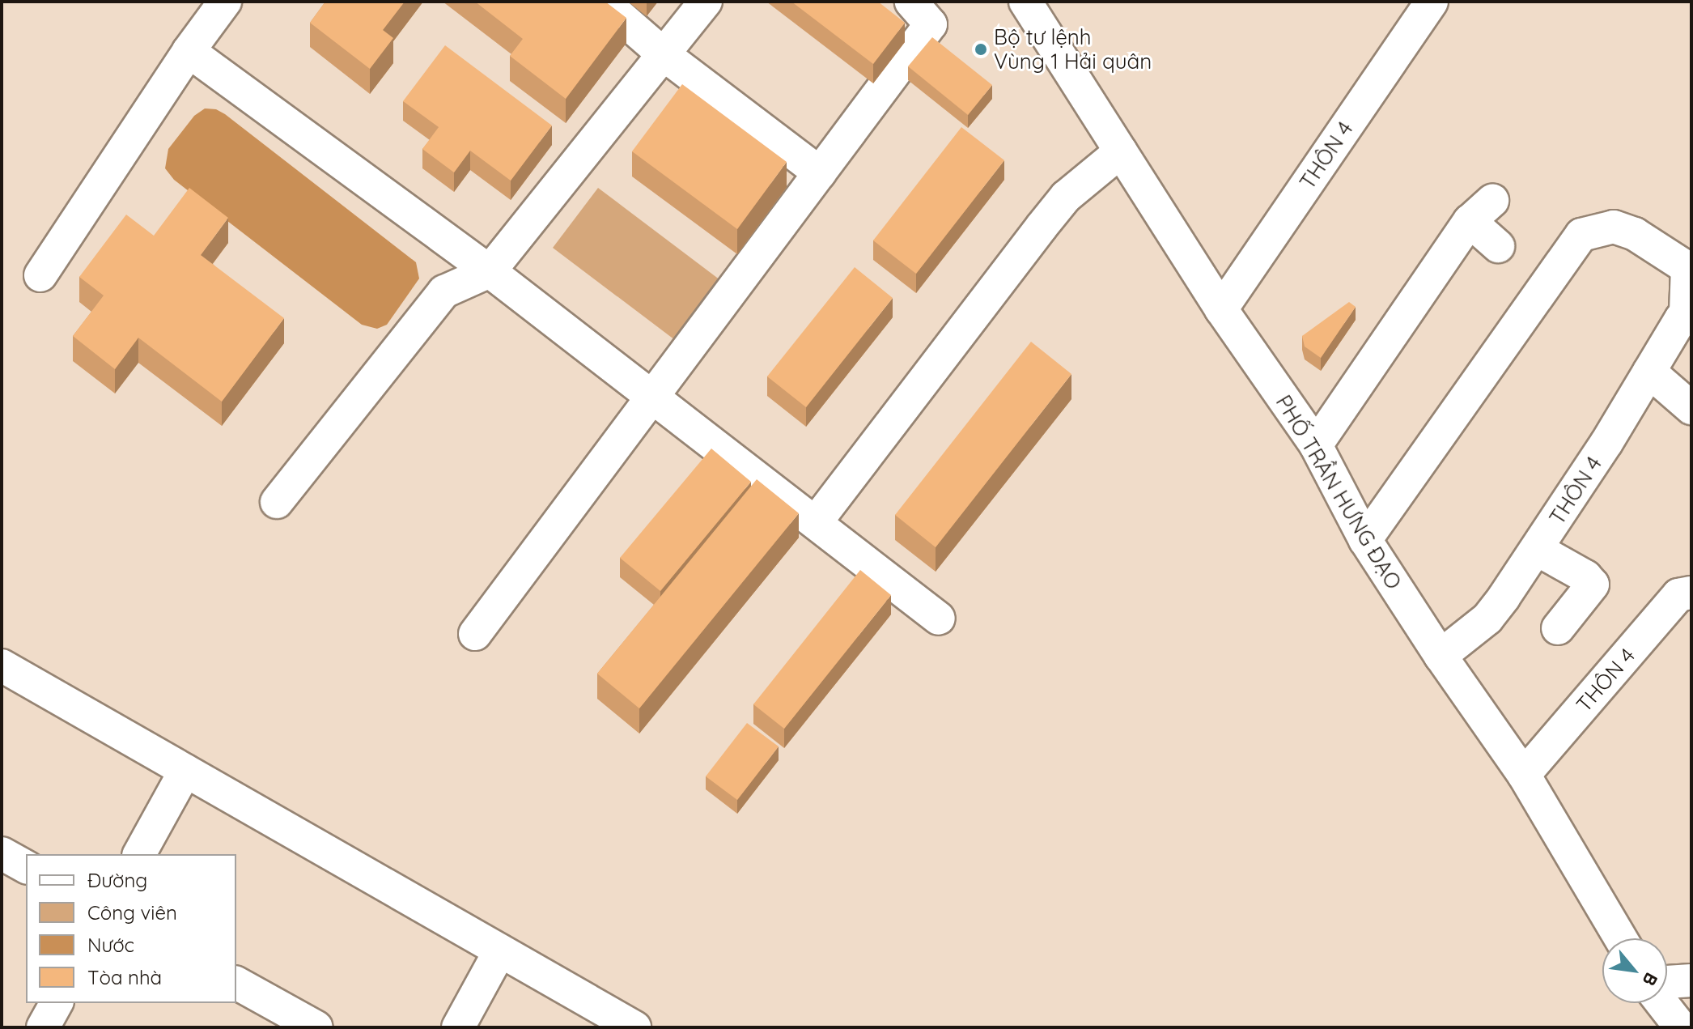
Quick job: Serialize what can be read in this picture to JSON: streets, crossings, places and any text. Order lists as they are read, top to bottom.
{
  "streets": {
    "street": ["THÔN 4", "PHỐ TRẦN HƯNG ĐẠO"]
  },
  "crossings": [
    ["THÔN 4", "PHỐ TRẦN HƯNG ĐẠO"]
  ],
  "places": ["Bộ tư lệnh Vùng 1 Hải quân"],
  "legend": [
    "Đường",
    "Công viên",
    "Nước",
    "Tòa nhà"
  ],
  "north": "bottom right"
}
